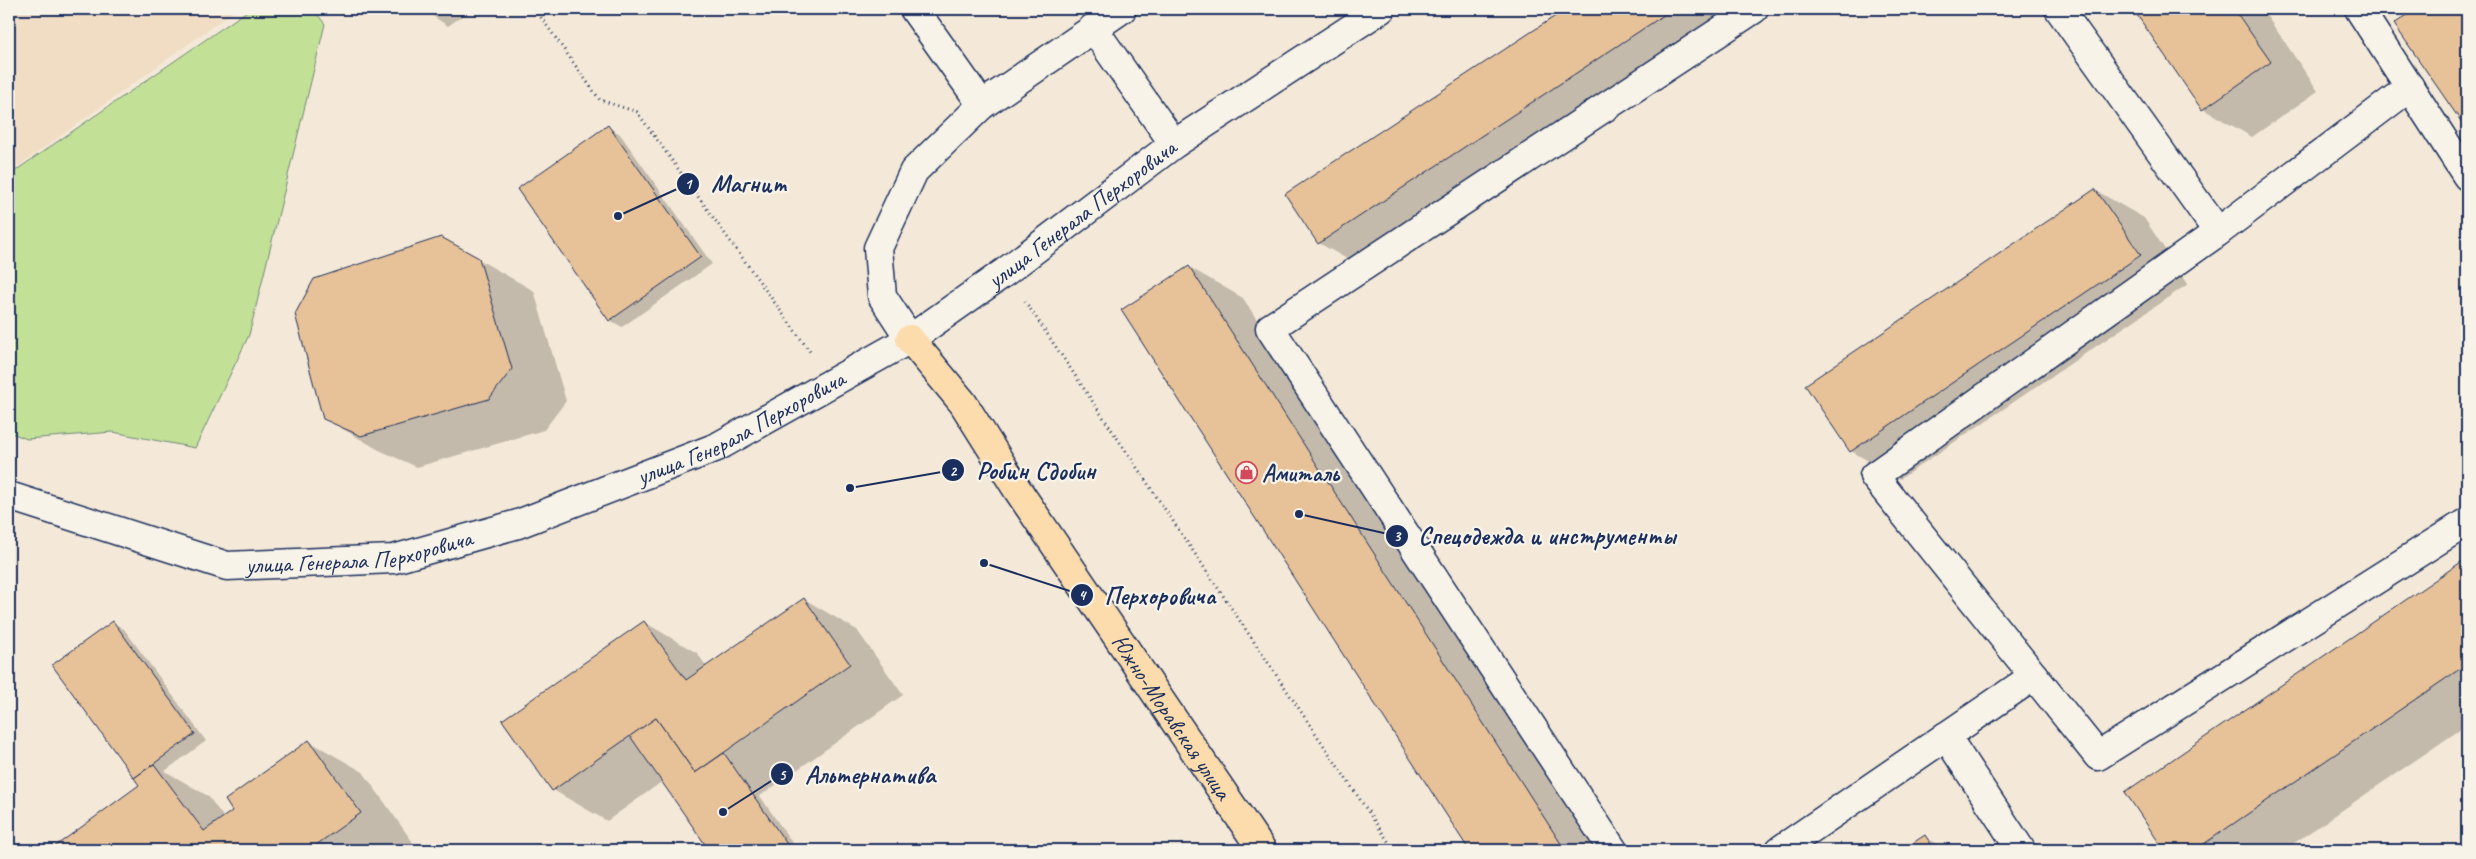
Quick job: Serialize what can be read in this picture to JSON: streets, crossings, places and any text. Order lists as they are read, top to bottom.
{
  "streets": {
    "main road": ["Южно-Моравская улица"],
    "street": ["улица Генерала Перхоровича"]
  },
  "crossings": [
    ["улица Генерала Перхоровича", "Южно-Моравская улица"]
  ],
  "places": {
    "other": [
      "Магнит",
      "Робин Сдобин",
      "Спецодежда и инструменты",
      "Перхоровича",
      "Альтернатива"
    ],
    "shop": ["Амиталь"]
  }
}
